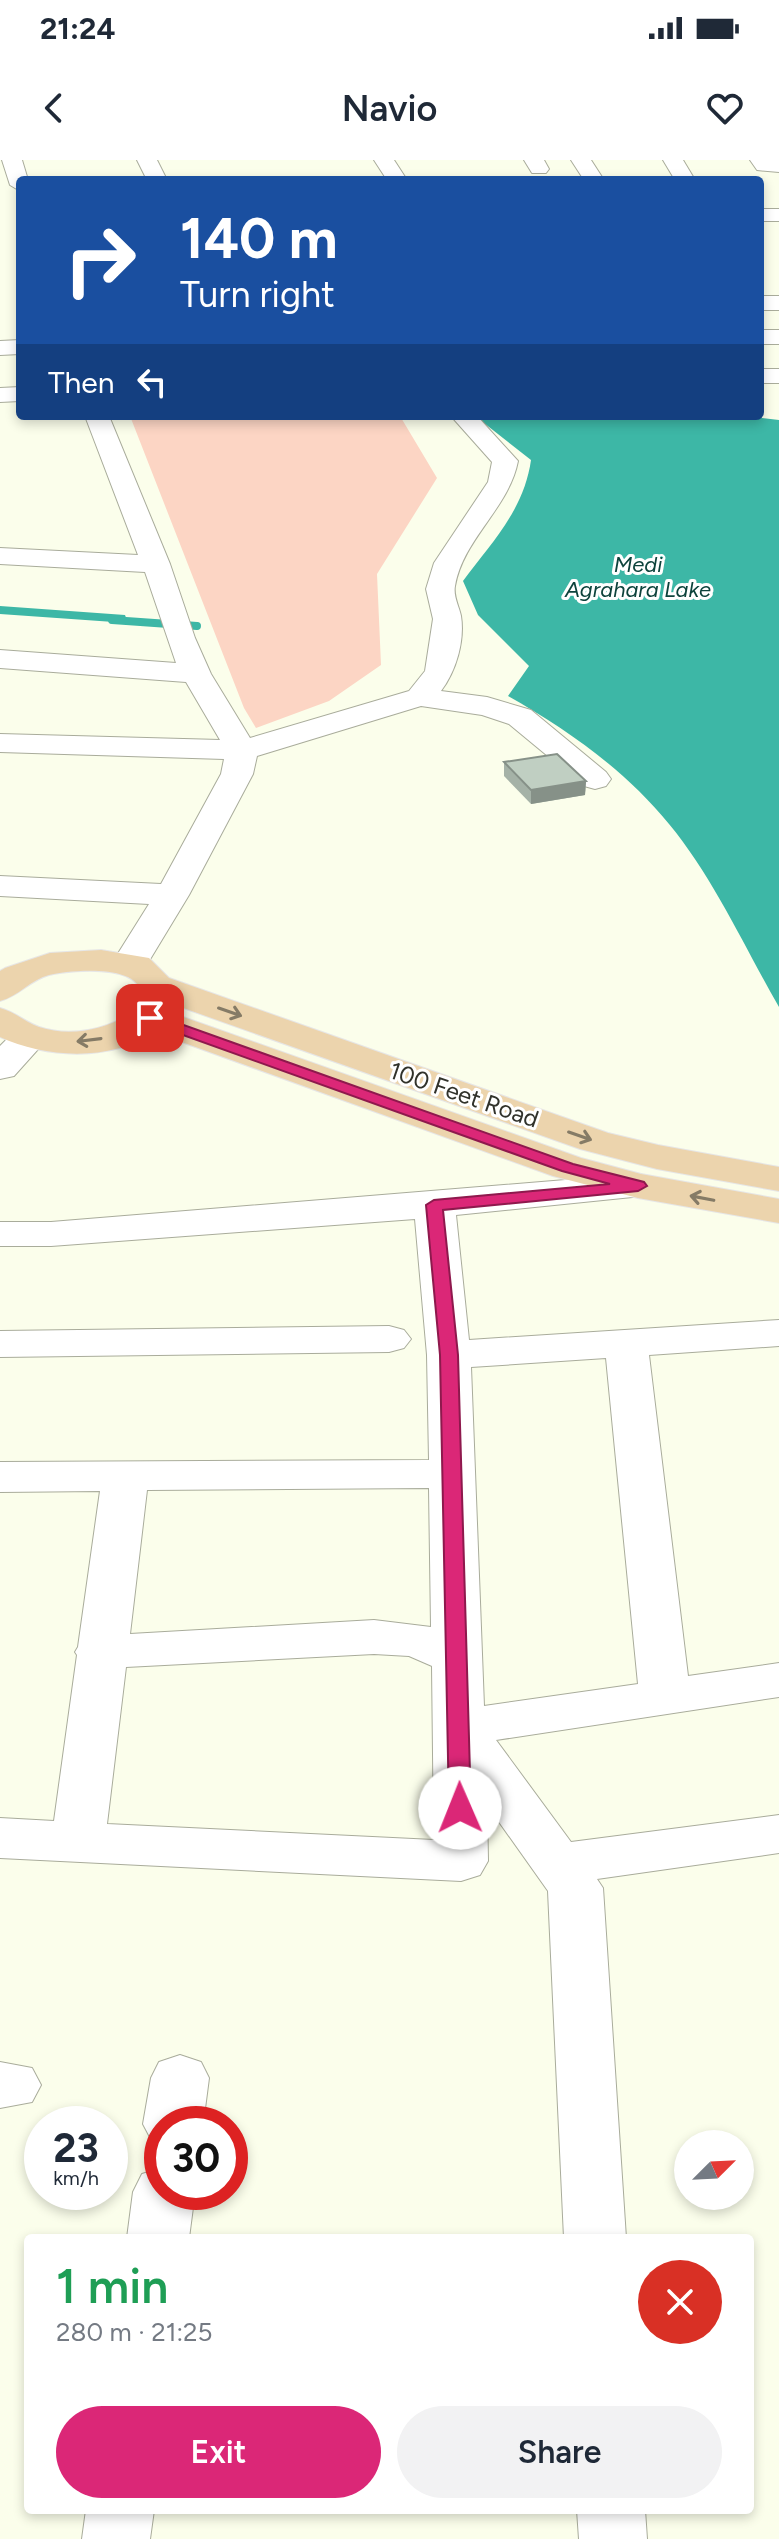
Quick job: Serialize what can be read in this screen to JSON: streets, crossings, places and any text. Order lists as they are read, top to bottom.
{
  "streets": {
    "main road": ["100 Feet Road"]
  },
  "water": ["Medi Agrahara Lake"],
  "north": "top right",
  "page": {
    "status": "21:24",
    "header": "Navio",
    "turn": ["140 m", "Turn right"],
    "then": "Then",
    "speed": "23 km/h",
    "limit": "30",
    "heading": ["1 min", "280 m · 21:25"],
    "buttons": ["Exit", "Share"]
  }
}
